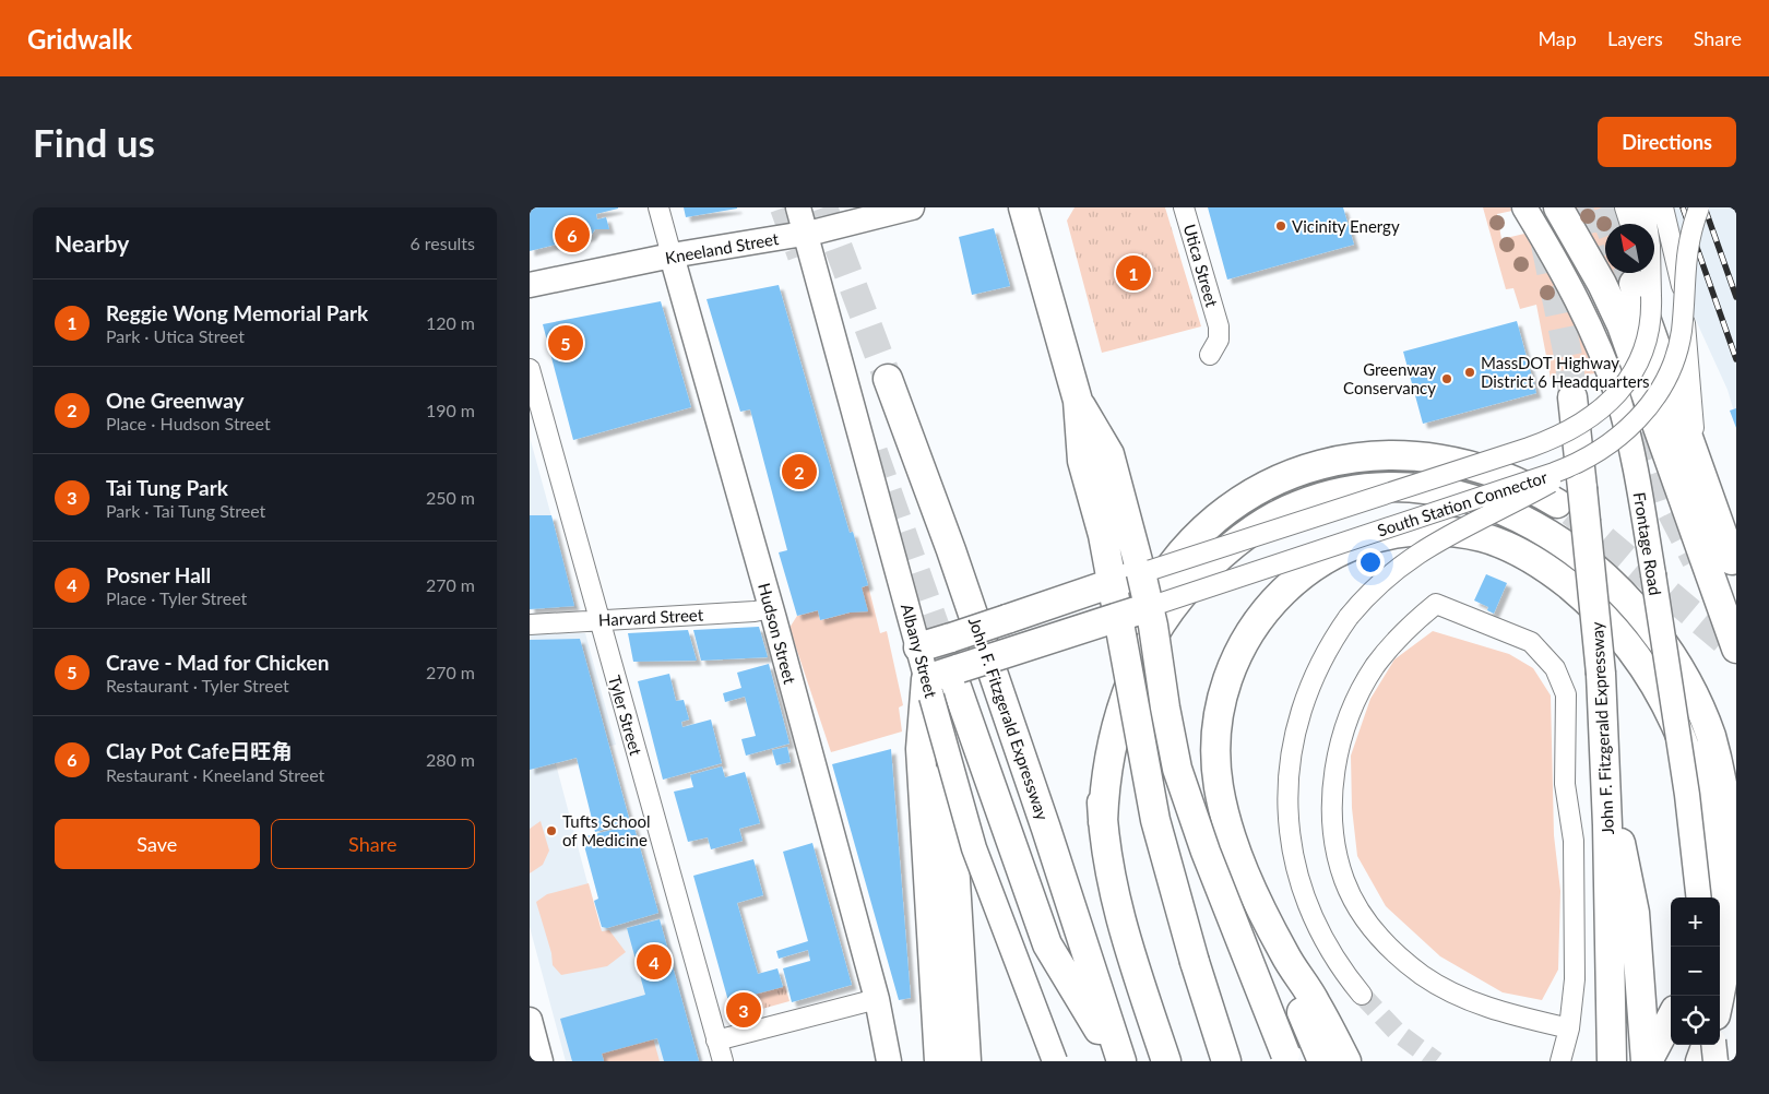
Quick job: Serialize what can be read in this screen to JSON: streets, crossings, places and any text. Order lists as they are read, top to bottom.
{
  "streets": {
    "highway": ["John F. Fitzgerald Expressway"],
    "main road": [
      "Kneeland Street",
      "Frontage Road",
      "Hudson Street",
      "Albany Street"
    ],
    "street": [
      "Utica Street",
      "South Station Connector",
      "Harvard Street",
      "Tyler Street"
    ]
  },
  "crossings": [
    ["Kneeland Street", "Hudson Street"],
    ["Kneeland Street", "Albany Street"],
    ["Harvard Street", "Hudson Street"],
    ["Harvard Street", "Tyler Street"]
  ],
  "places": [
    "Vicinity Energy",
    "MassDOT Highway District 6 Headquarters",
    "Greenway Conservancy",
    "Tufts School of Medicine"
  ],
  "north": "top left",
  "page": {
    "header": "Gridwalk",
    "nav": ["Map", "Layers", "Share"],
    "buttons": [
      "Directions",
      ["Save", "Share"]
    ],
    "title": "Find us",
    "heading": ["Nearby", "6 results"],
    "pins": [
      "6",
      "1",
      "5",
      "2",
      "4",
      "3"
    ],
    "list": [
      {
        "mark": "1",
        "name": "Reggie Wong Memorial Park",
        "note": "Park · Utica Street",
        "value": "120 m"
      },
      {
        "mark": "2",
        "name": "One Greenway",
        "note": "Place · Hudson Street",
        "value": "190 m"
      },
      {
        "mark": "3",
        "name": "Tai Tung Park",
        "note": "Park · Tai Tung Street",
        "value": "250 m"
      },
      {
        "mark": "4",
        "name": "Posner Hall",
        "note": "Place · Tyler Street",
        "value": "270 m"
      },
      {
        "mark": "5",
        "name": "Crave - Mad for Chicken",
        "note": "Restaurant · Tyler Street",
        "value": "270 m"
      },
      {
        "mark": "6",
        "name": "Clay Pot Cafe日旺角",
        "note": "Restaurant · Kneeland Street",
        "value": "280 m"
      }
    ],
    "map_buttons": ["+", "−"]
  }
}
